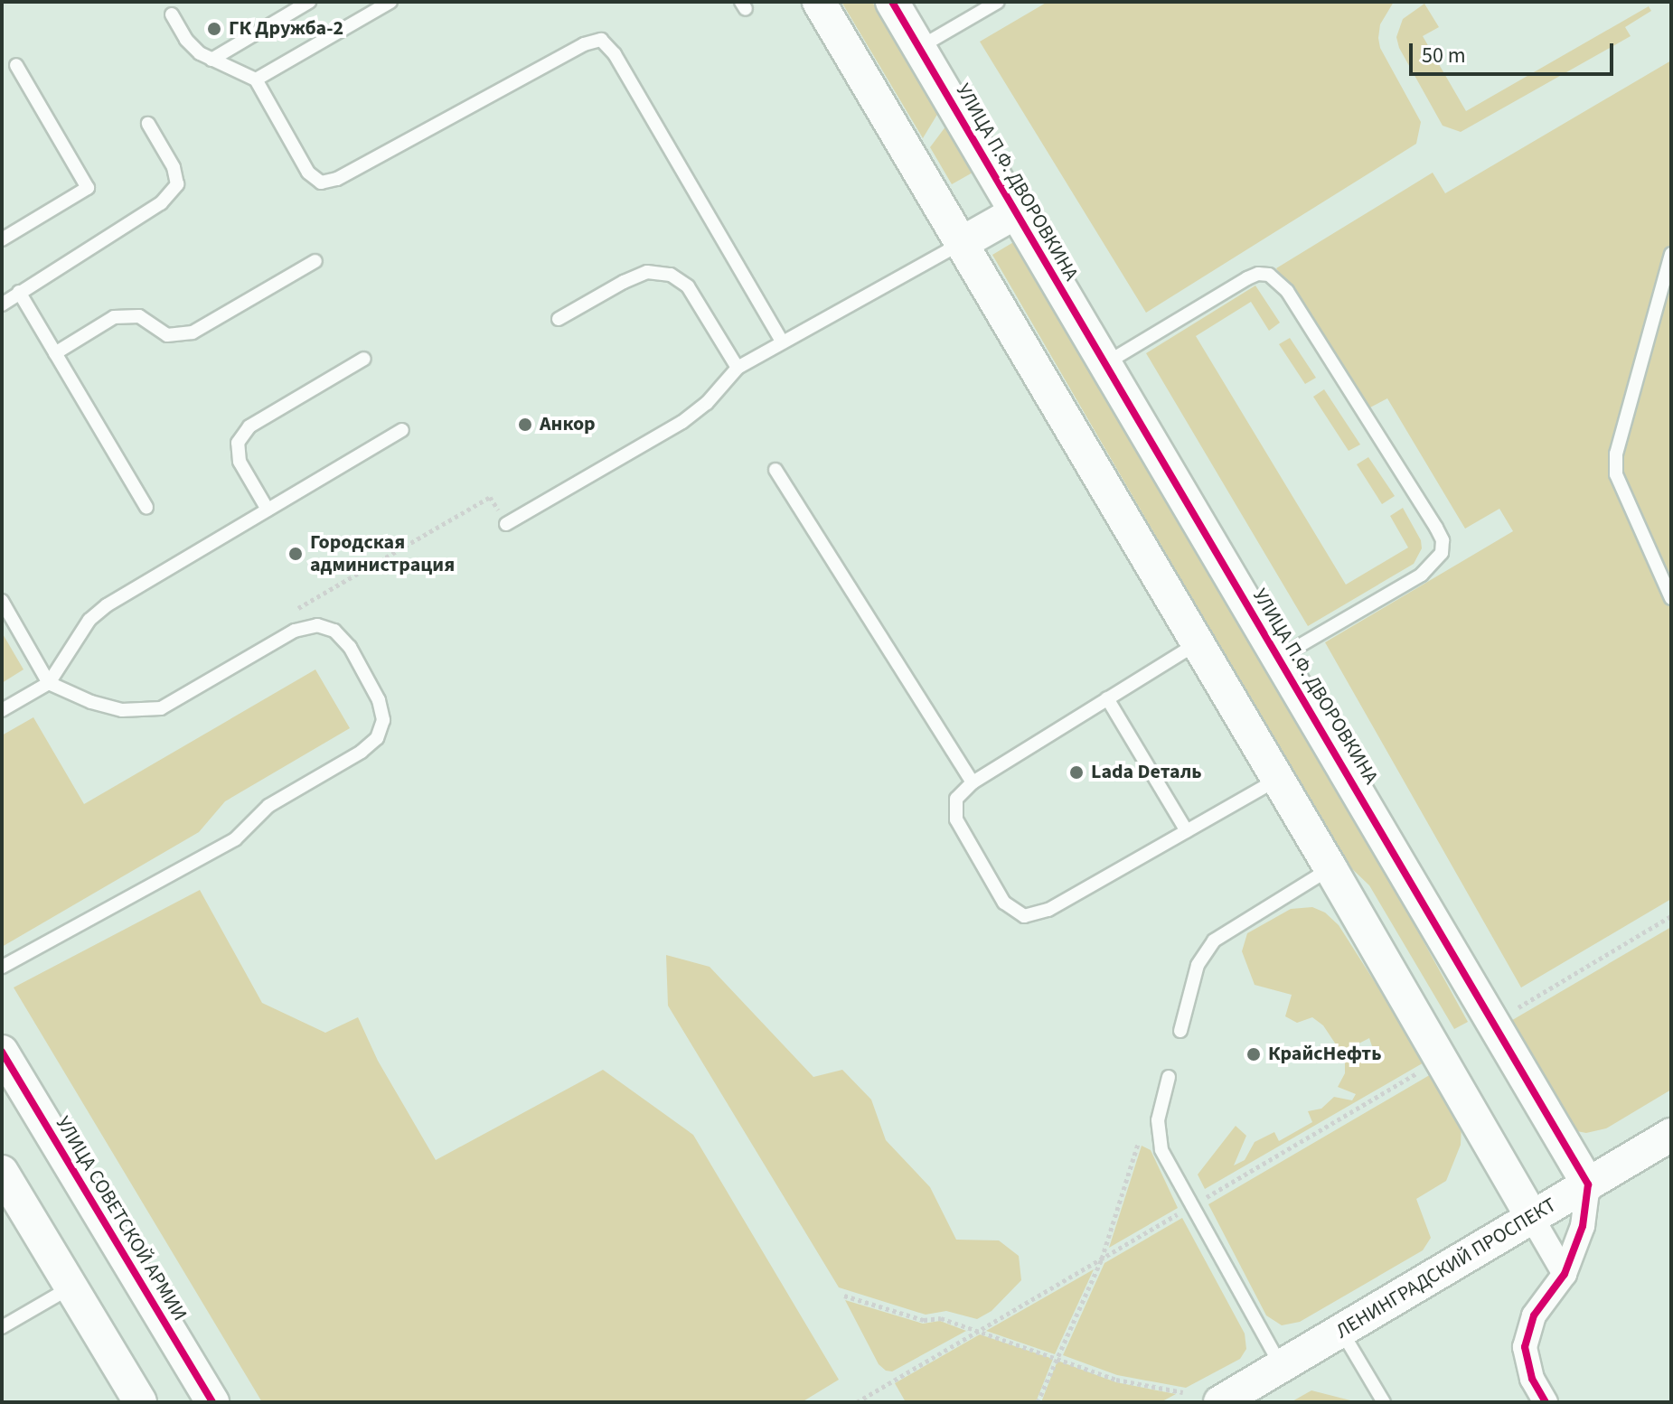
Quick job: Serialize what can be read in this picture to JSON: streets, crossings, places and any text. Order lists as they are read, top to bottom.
{
  "streets": {
    "street": ["УЛИЦА П.Ф. ДВОРОВКИНА", "УЛИЦА СОВЕТСКОЙ АРМИИ", "ЛЕНИНГРАДСКИЙ ПРОСПЕКТ"]
  },
  "crossings": [
    ["УЛИЦА П.Ф. ДВОРОВКИНА", "ЛЕНИНГРАДСКИЙ ПРОСПЕКТ"]
  ],
  "places": [
    "ГК Дружба-2",
    "Анкор",
    "Городская администрация",
    "Lada Dеталь",
    "КрайсНефть"
  ],
  "scale_bar": "50 m"
}
